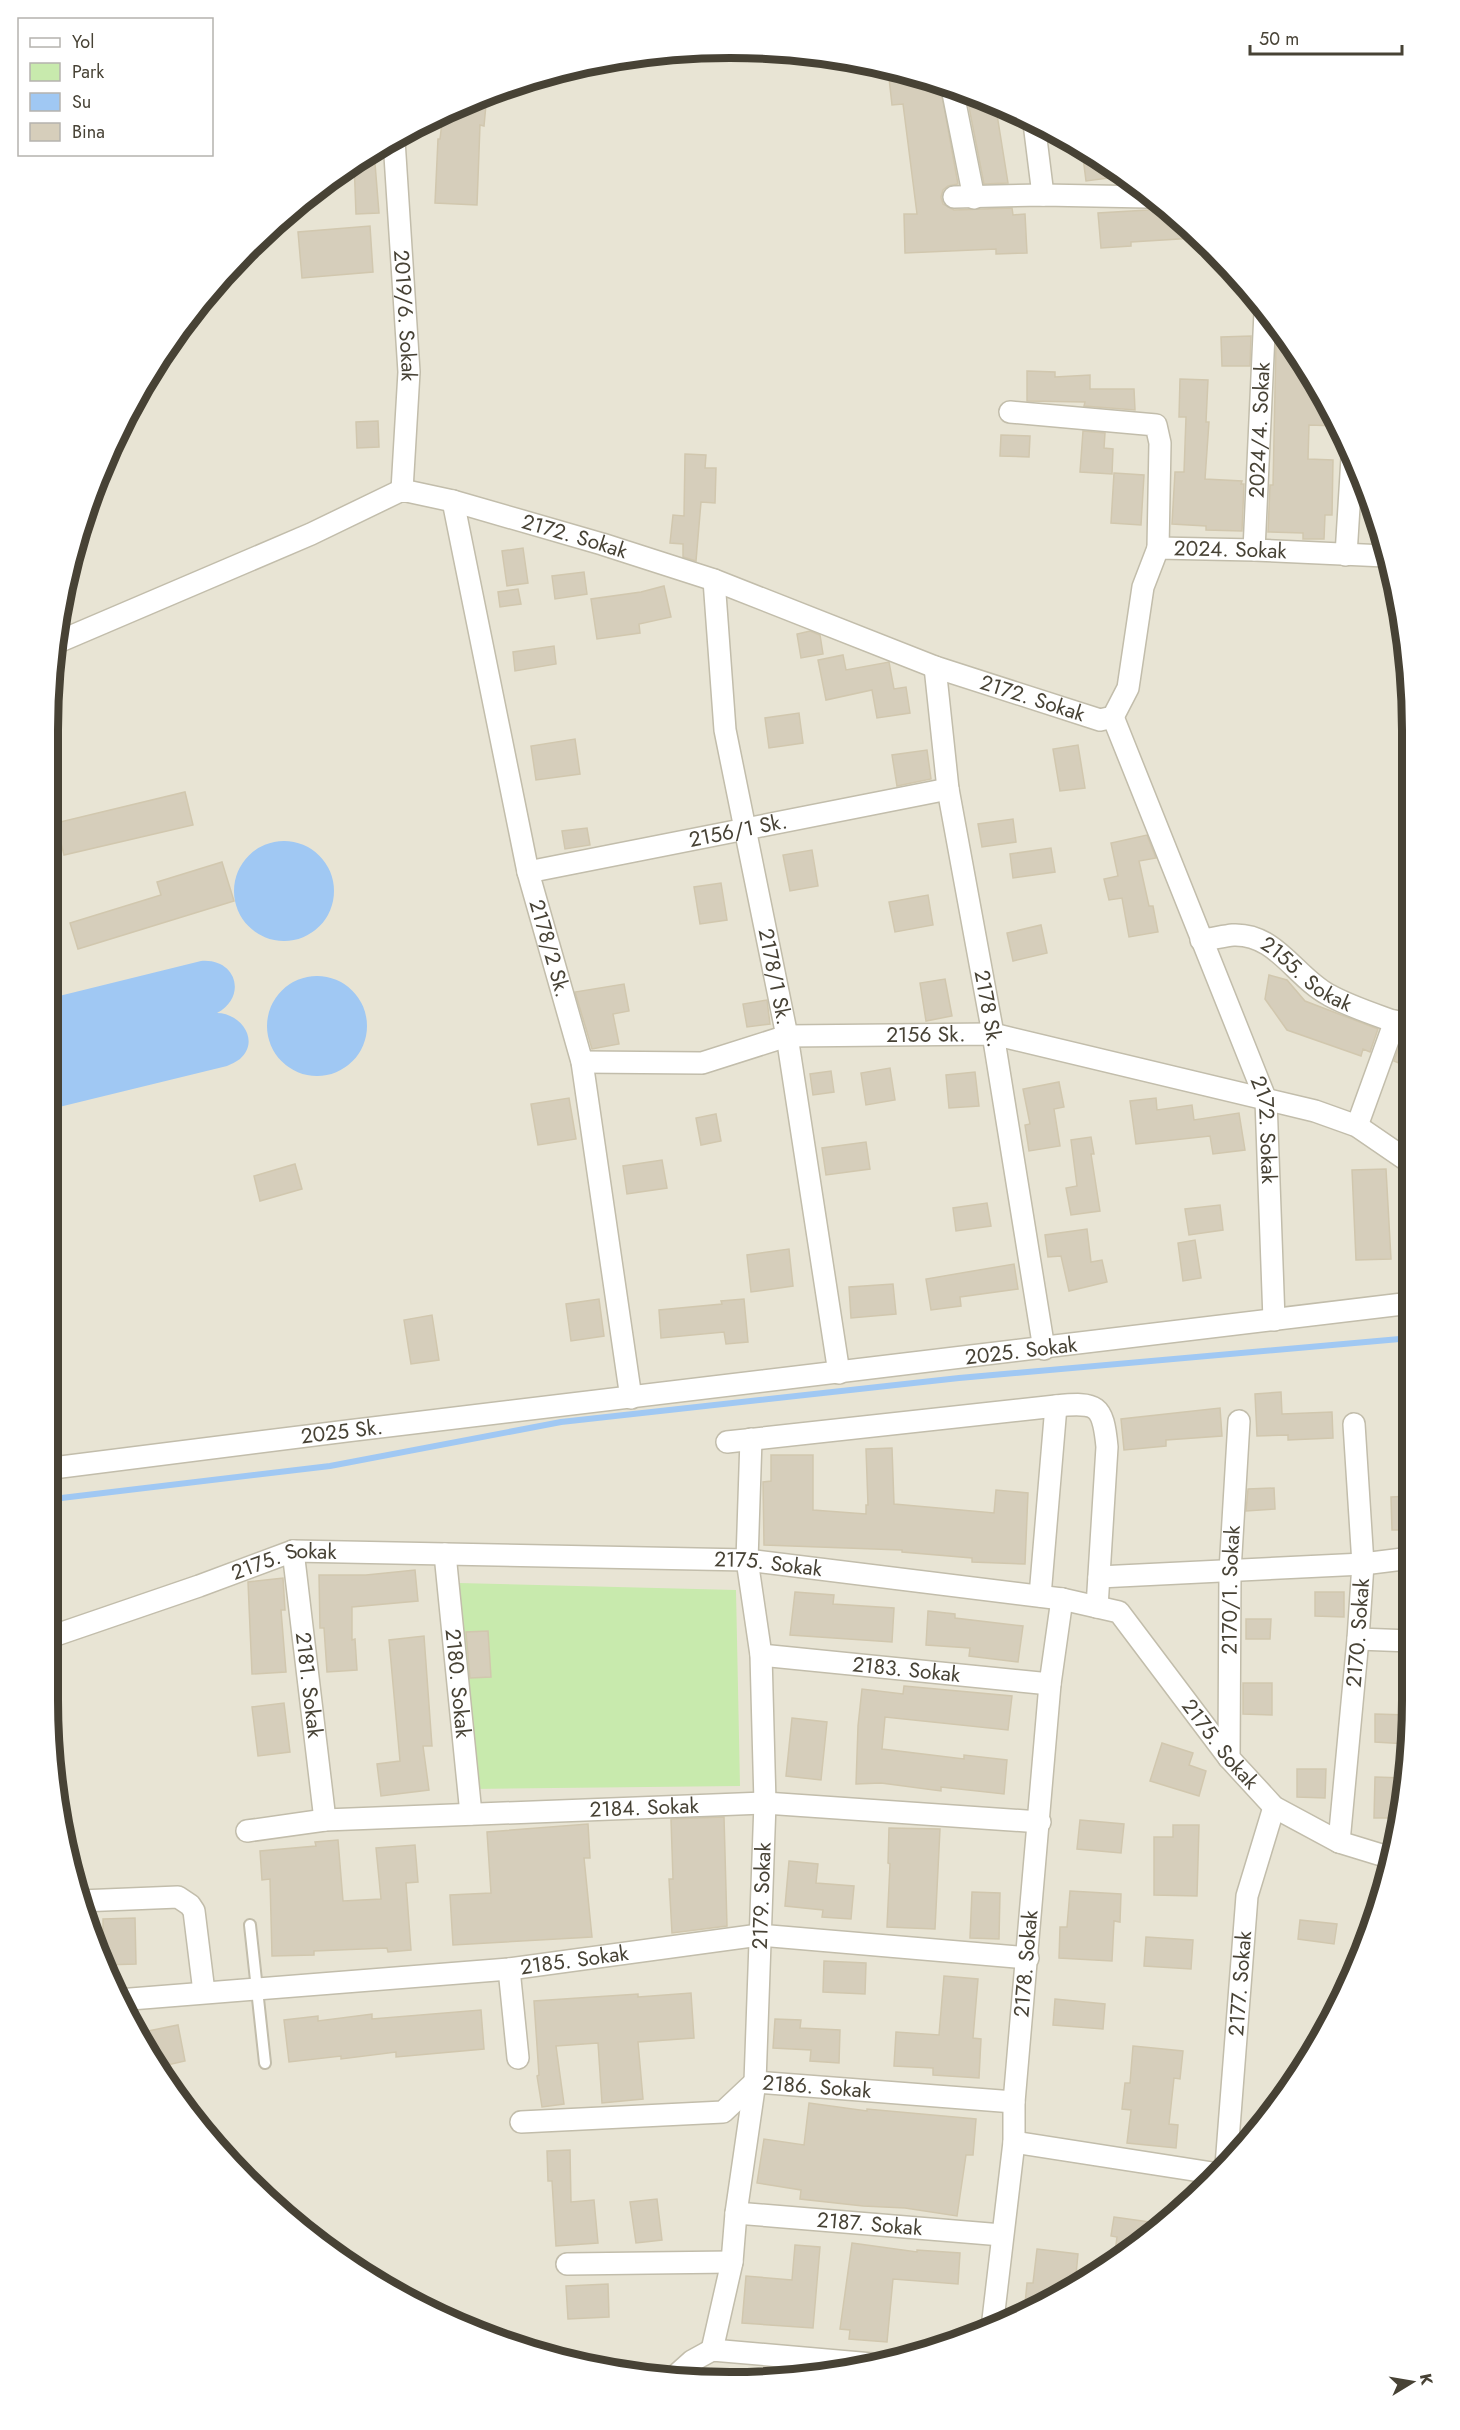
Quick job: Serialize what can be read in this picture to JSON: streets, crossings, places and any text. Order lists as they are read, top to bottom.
{
  "streets": {
    "street": [
      "2019/6. Sokak",
      "2024/4. Sokak",
      "2172. Sokak",
      "2024. Sokak",
      "2156/1 Sk.",
      "2178/2 Sk.",
      "2155. Sokak",
      "2178/1 Sk.",
      "2178 Sk.",
      "2156 Sk.",
      "2025. Sokak",
      "2025 Sk.",
      "2175. Sokak",
      "2170/1. Sokak",
      "2170. Sokak",
      "2183. Sokak",
      "2180. Sokak",
      "2181. Sokak",
      "2184. Sokak",
      "2179. Sokak",
      "2185. Sokak",
      "2178. Sokak",
      "2177. Sokak",
      "2186. Sokak",
      "2187. Sokak"
    ]
  },
  "crossings": [
    ["2019/6. Sokak", "2172. Sokak"],
    ["2024/4. Sokak", "2024. Sokak"],
    ["2172. Sokak", "2024. Sokak"],
    ["2172. Sokak", "2178/2 Sk."],
    ["2172. Sokak", "2155. Sokak"],
    ["2172. Sokak", "2178/1 Sk."],
    ["2172. Sokak", "2178 Sk."],
    ["2172. Sokak", "2156 Sk."],
    ["2172. Sokak", "2025. Sokak"],
    ["2156/1 Sk.", "2178/2 Sk."],
    ["2156/1 Sk.", "2178/1 Sk."],
    ["2156/1 Sk.", "2178 Sk."],
    ["2178/2 Sk.", "2156 Sk."],
    ["2178/2 Sk.", "2025. Sokak"],
    ["2178/2 Sk.", "2025 Sk."],
    ["2178/1 Sk.", "2156 Sk."],
    ["2178/1 Sk.", "2025. Sokak"],
    ["2178 Sk.", "2156 Sk."],
    ["2178 Sk.", "2025. Sokak"],
    ["2025. Sokak", "2025 Sk."],
    ["2175. Sokak", "2170/1. Sokak"],
    ["2175. Sokak", "2170. Sokak"],
    ["2175. Sokak", "2180. Sokak"],
    ["2175. Sokak", "2181. Sokak"],
    ["2175. Sokak", "2179. Sokak"],
    ["2175. Sokak", "2178. Sokak"],
    ["2175. Sokak", "2177. Sokak"],
    ["2183. Sokak", "2179. Sokak"],
    ["2183. Sokak", "2178. Sokak"],
    ["2180. Sokak", "2184. Sokak"],
    ["2181. Sokak", "2184. Sokak"],
    ["2184. Sokak", "2179. Sokak"],
    ["2184. Sokak", "2178. Sokak"],
    ["2179. Sokak", "2185. Sokak"],
    ["2179. Sokak", "2186. Sokak"],
    ["2179. Sokak", "2187. Sokak"],
    ["2185. Sokak", "2178. Sokak"],
    ["2178. Sokak", "2186. Sokak"],
    ["2178. Sokak", "2187. Sokak"]
  ],
  "legend": [
    "Yol",
    "Park",
    "Su",
    "Bina"
  ],
  "scale_bar": "50 m",
  "north": "right"
}
